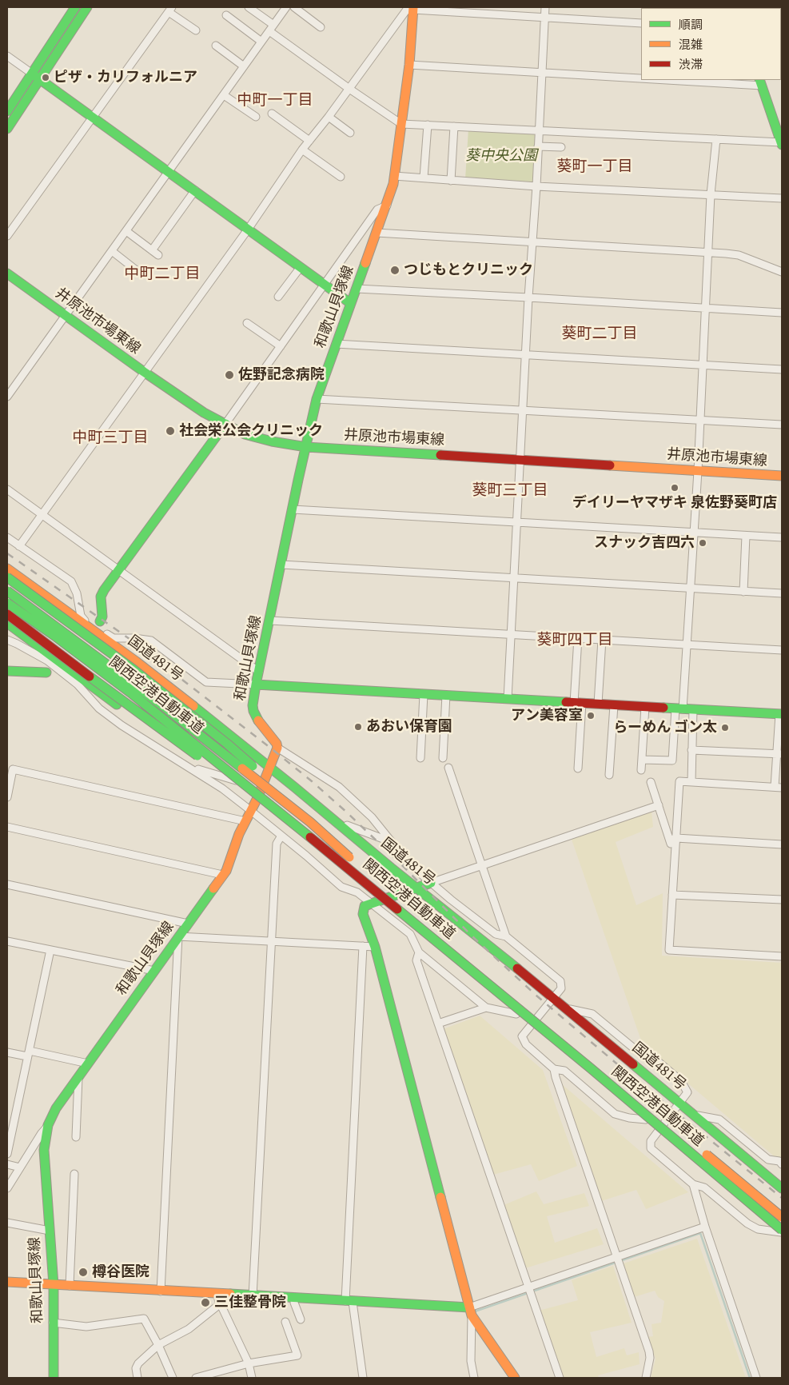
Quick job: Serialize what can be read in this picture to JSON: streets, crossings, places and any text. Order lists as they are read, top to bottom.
{
  "streets": {
    "main road": [
      "和歌山貝塚線",
      "井原池市場東線",
      "国道481号",
      "関西空港自動車道"
    ]
  },
  "crossings": [
    ["和歌山貝塚線", "井原池市場東線"],
    ["和歌山貝塚線", "国道481号"]
  ],
  "districts": [
    "中町一丁目",
    "葵町一丁目",
    "中町二丁目",
    "葵町二丁目",
    "中町三丁目",
    "葵町三丁目",
    "葵町四丁目"
  ],
  "parks": ["葵中央公園"],
  "places": [
    "ピザ・カリフォルニア",
    "つじもとクリニック",
    "佐野記念病院",
    "社会栄公会クリニック",
    "デイリーヤマザキ 泉佐野葵町店",
    "スナック吉四六",
    "アン美容室",
    "あおい保育園",
    "らーめん ゴン太",
    "樽谷医院",
    "三佳整骨院"
  ],
  "legend": ["順調", "混雑", "渋滞"]
}
